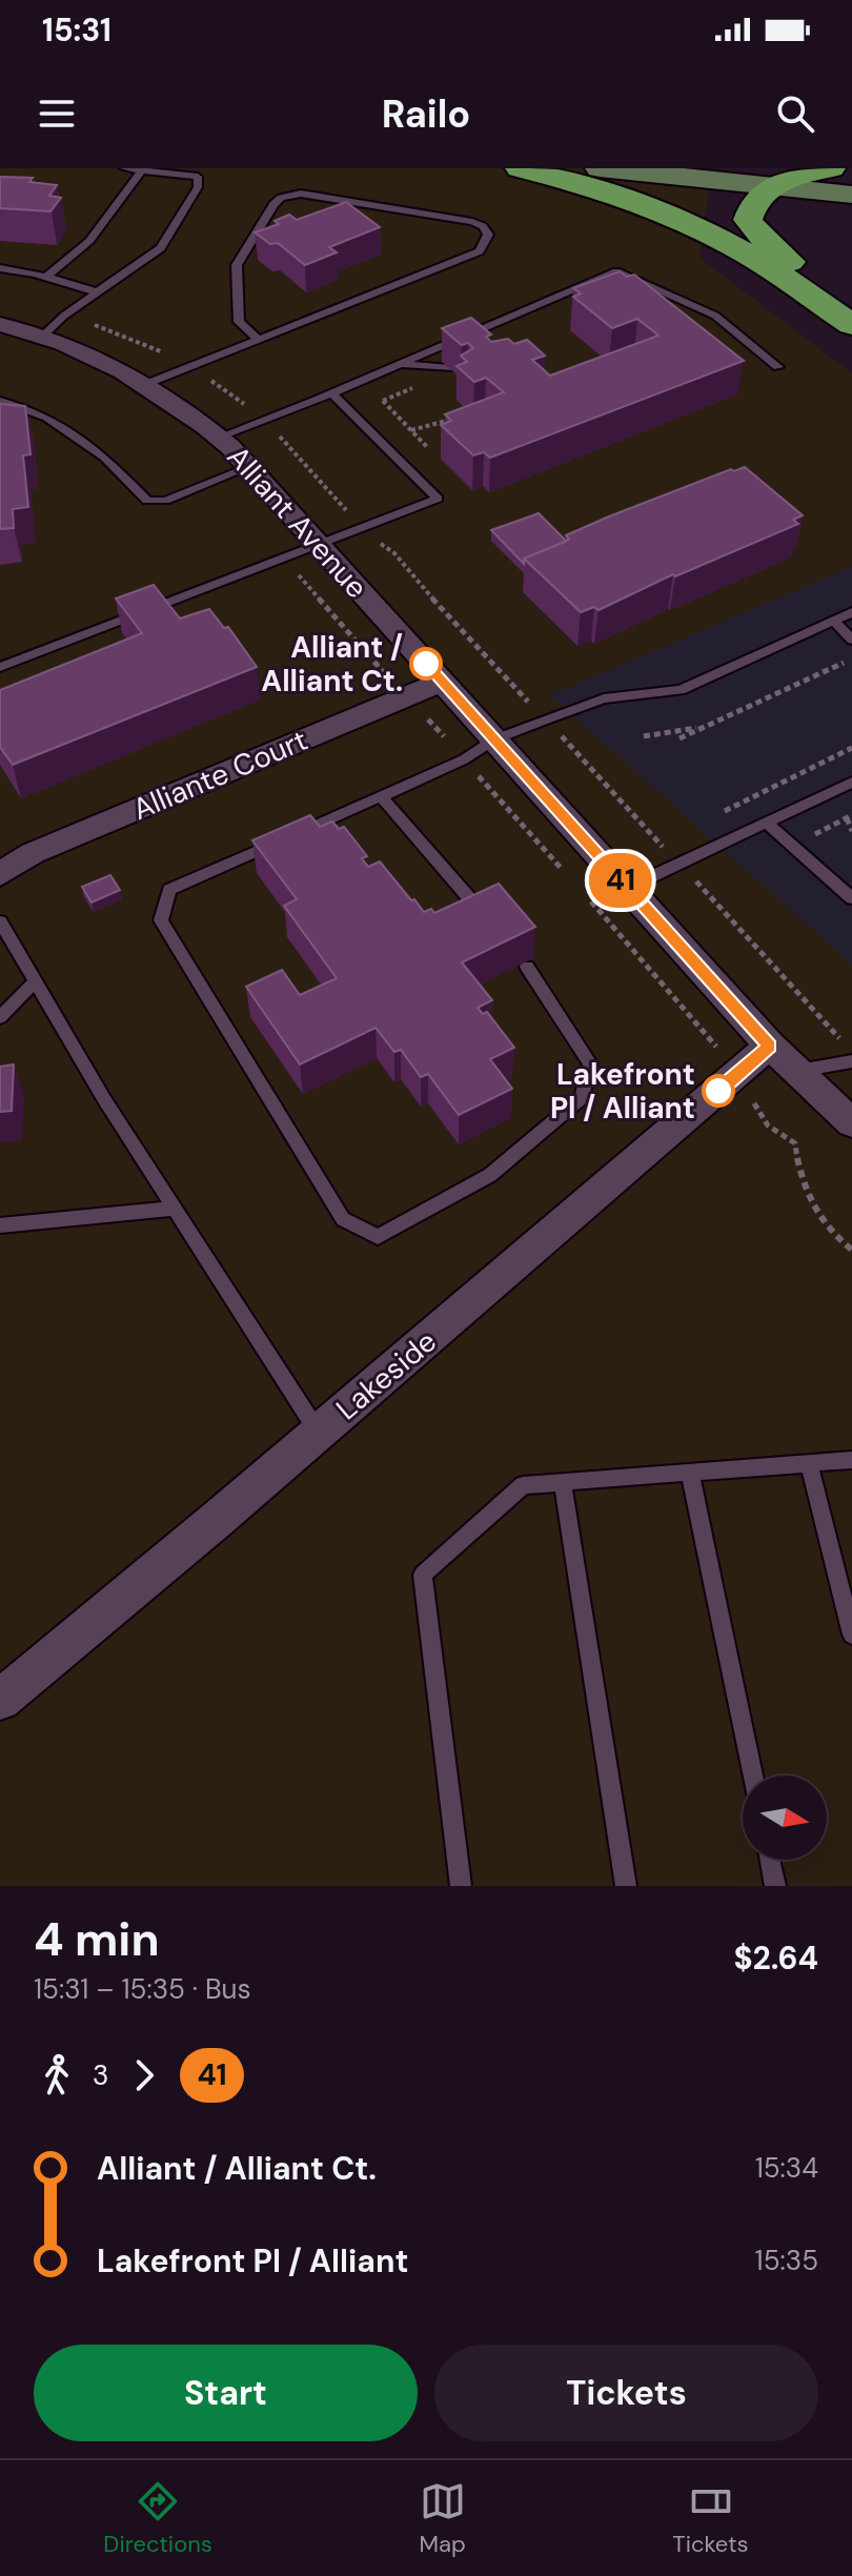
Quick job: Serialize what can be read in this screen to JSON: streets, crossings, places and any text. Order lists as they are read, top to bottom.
{
  "streets": {
    "street": ["Alliant Avenue", "Alliante Court", "Lakeside"]
  },
  "crossings": [
    ["Alliant Avenue", "Alliante Court"],
    ["Alliant Avenue", "Lakeside"]
  ],
  "places": ["Alliant / Alliant Ct.", "Lakefront Pl / Alliant"],
  "lines": ["bus line 41"],
  "north": "right",
  "page": {
    "status": "15:31",
    "header": "Railo",
    "on_map": "41",
    "heading": ["4 min", "15:31 – 15:35 · Bus", "$2.64"],
    "legs": ["3", "41"],
    "list": [
      {
        "name": "Alliant / Alliant Ct.",
        "value": "15:34"
      },
      {
        "name": "Lakefront Pl / Alliant",
        "value": "15:35"
      }
    ],
    "buttons": ["Start", "Tickets"],
    "tabs": ["Directions", "Map", "Tickets"]
  }
}
